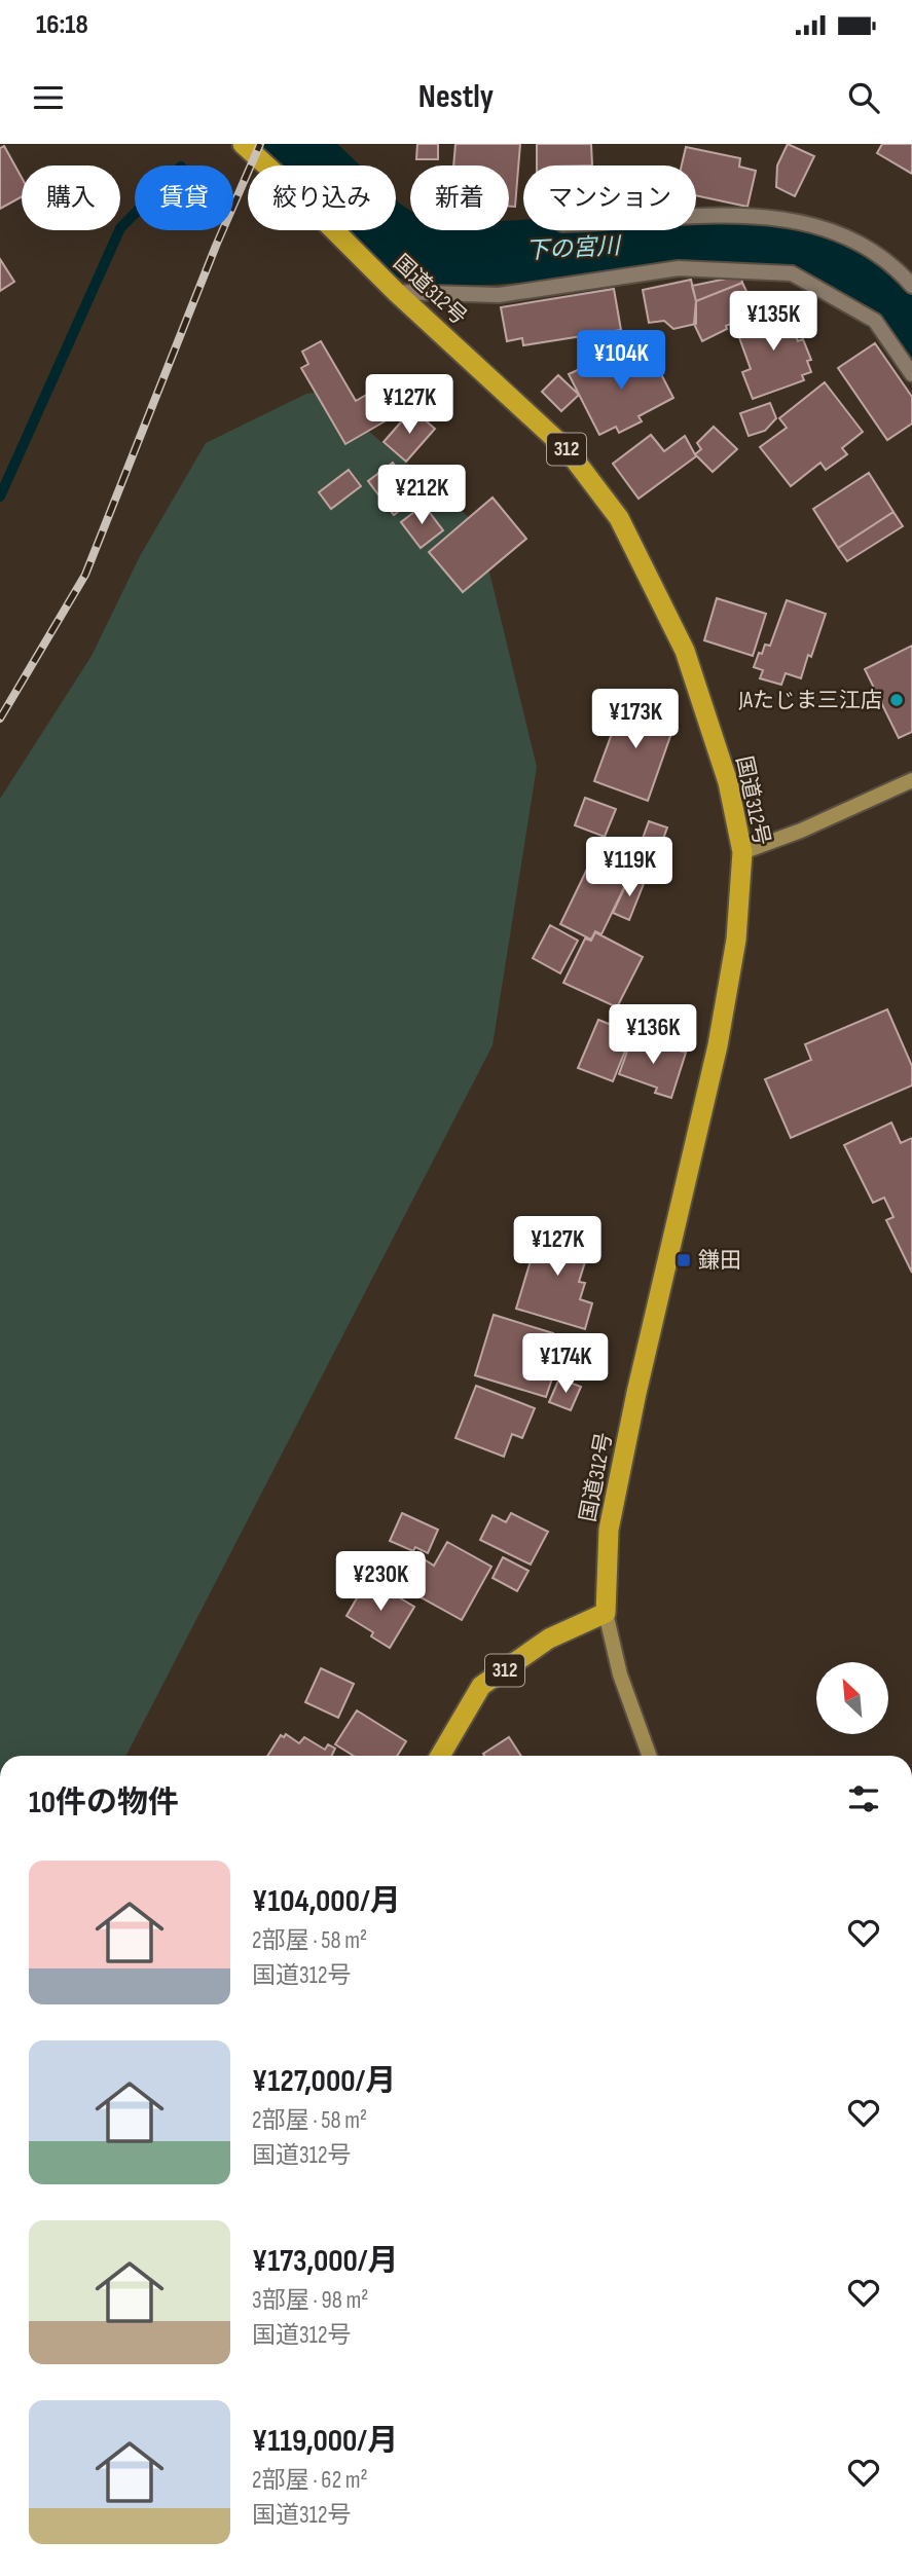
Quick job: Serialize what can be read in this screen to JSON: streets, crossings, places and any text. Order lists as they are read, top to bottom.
{
  "streets": {
    "highway": ["国道312号", "312"]
  },
  "crossings": [
    ["国道312号", "312"]
  ],
  "water": ["下の宮川"],
  "places": {
    "other": ["JAたじま三江店"],
    "transit": ["鎌田"]
  },
  "north": "top left",
  "page": {
    "status": "16:18",
    "header": "Nestly",
    "chip": [
      "購入",
      "賃貸",
      "絞り込み",
      "新着",
      "マンション"
    ],
    "price": [
      "¥135K",
      "¥104K",
      "¥127K",
      "¥212K",
      "¥173K",
      "¥119K",
      "¥136K",
      "¥127K",
      "¥174K",
      "¥230K"
    ],
    "heading": "10件の物件",
    "list": [
      {
        "name": "¥104,000/月",
        "note": "2部屋 · 58 m² · 国道312号"
      },
      {
        "name": "¥127,000/月",
        "note": "2部屋 · 58 m² · 国道312号"
      },
      {
        "name": "¥173,000/月",
        "note": "3部屋 · 98 m² · 国道312号"
      },
      {
        "name": "¥119,000/月",
        "note": "2部屋 · 62 m² · 国道312号"
      }
    ]
  }
}
